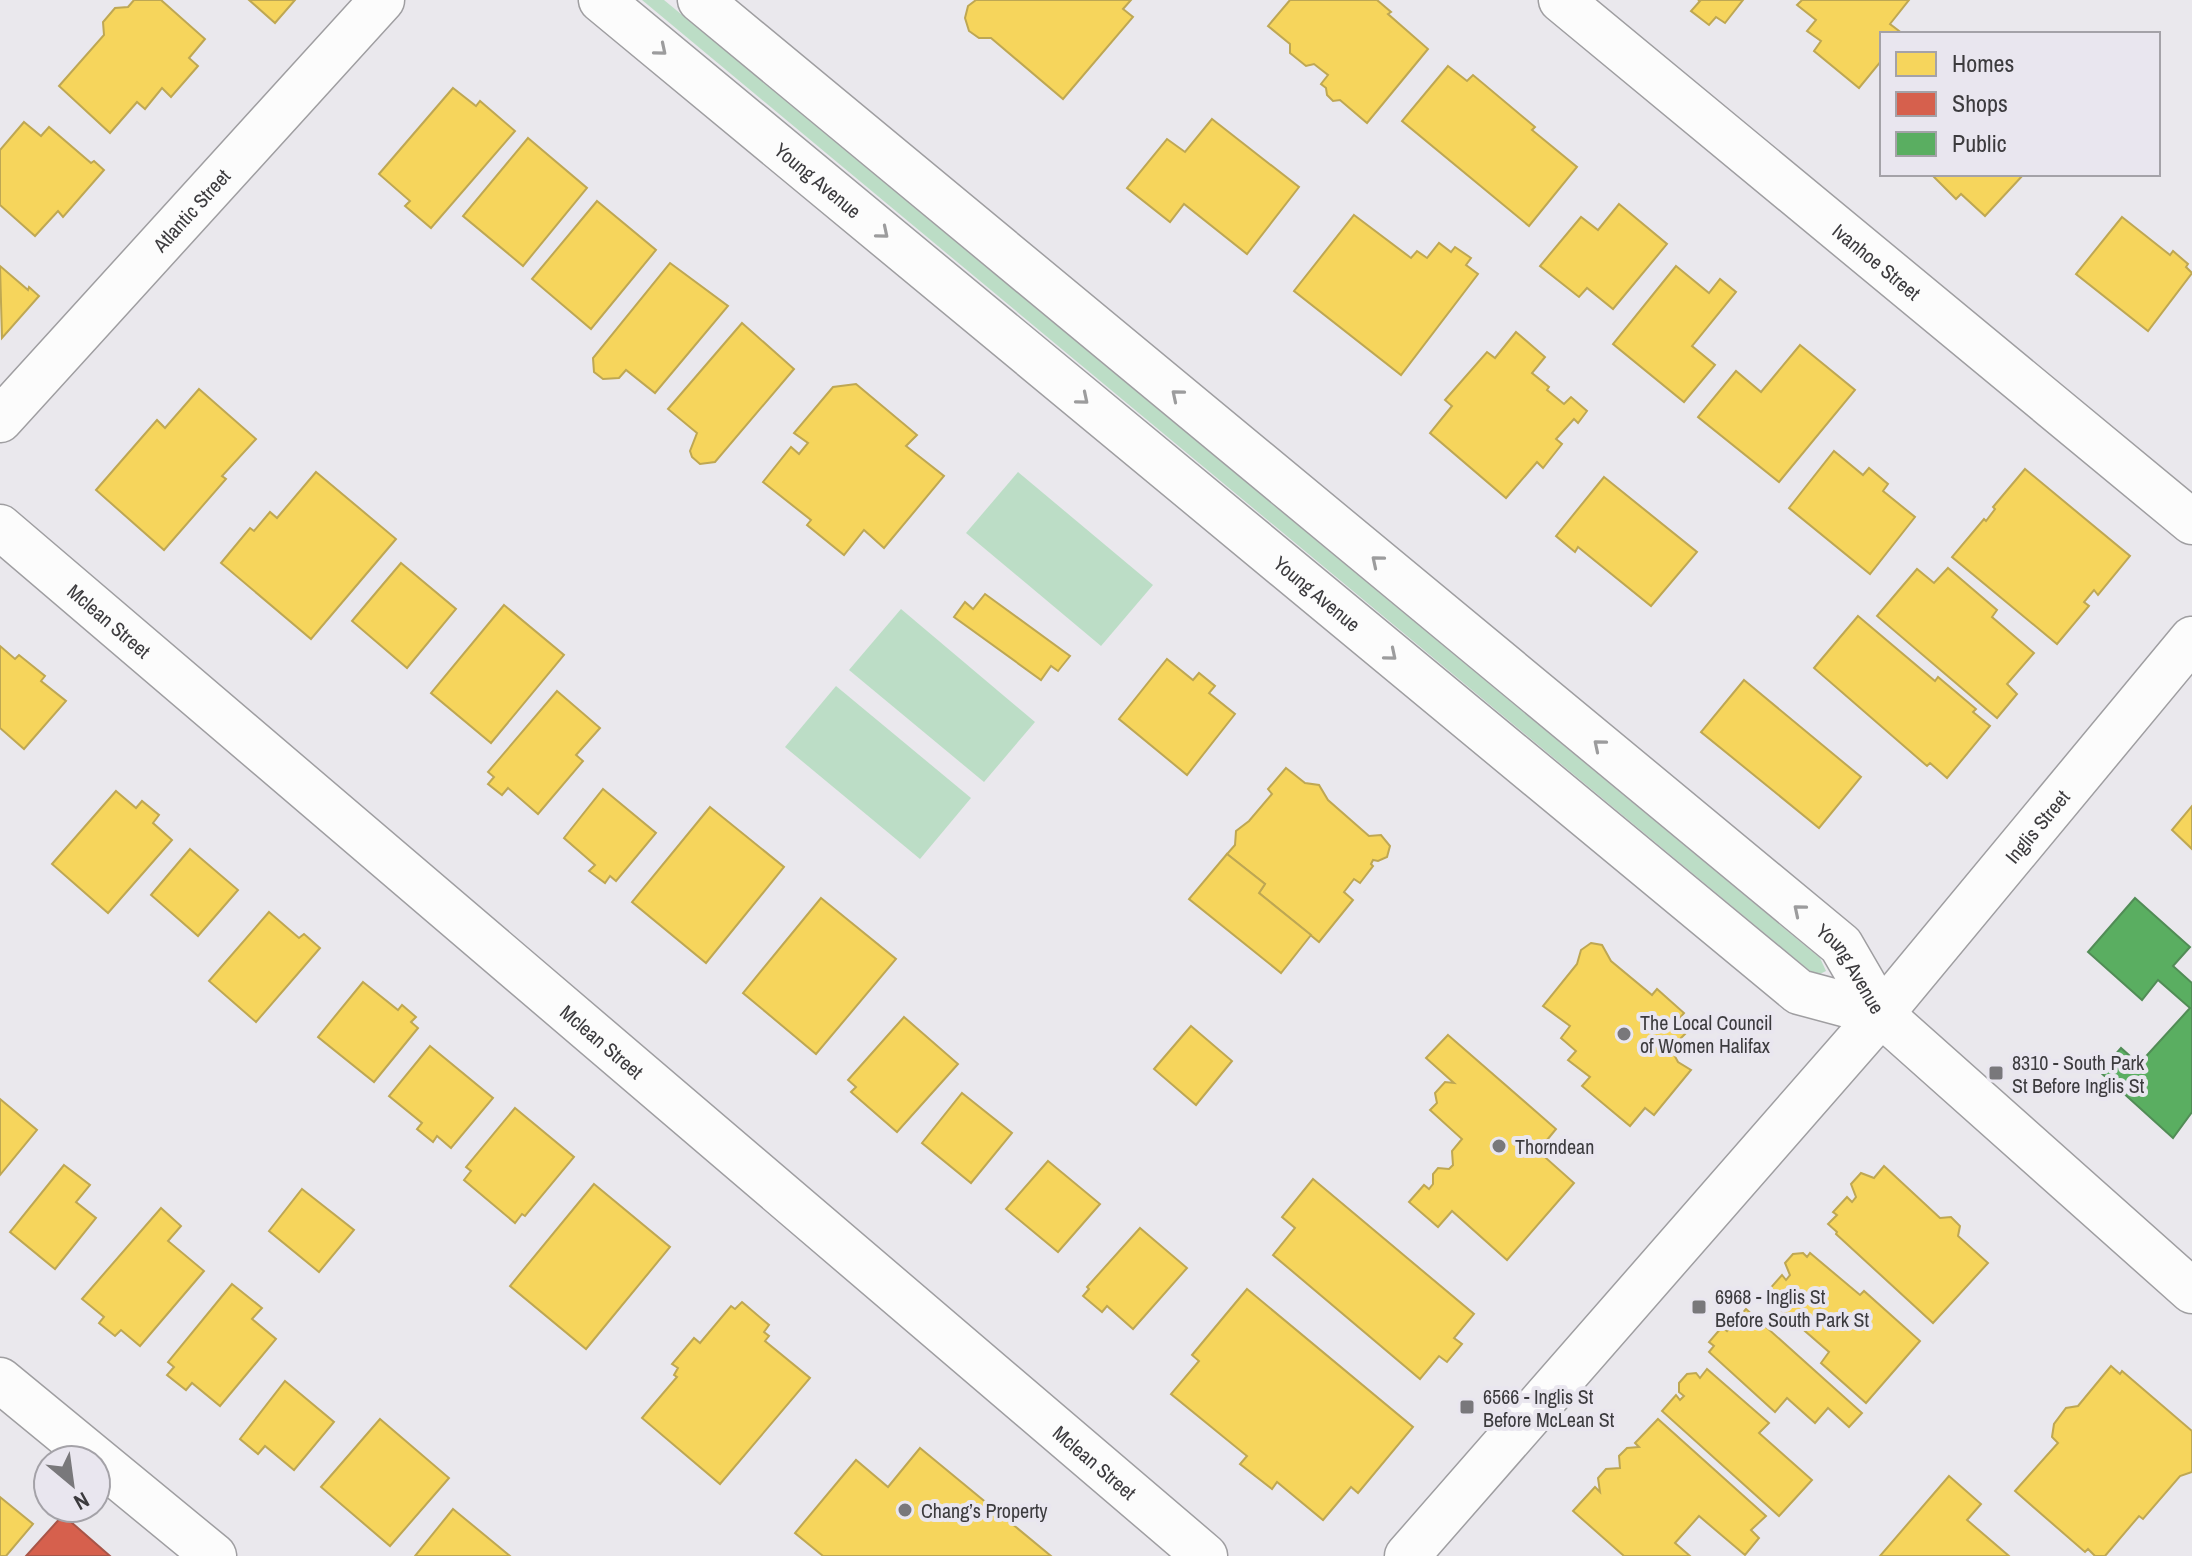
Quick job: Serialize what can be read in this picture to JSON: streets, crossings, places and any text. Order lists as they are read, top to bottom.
{
  "streets": {
    "street": [
      "Young Avenue",
      "Atlantic Street",
      "Ivanhoe Street",
      "Mclean Street",
      "Inglis Street"
    ]
  },
  "crossings": [
    ["Young Avenue", "Inglis Street"]
  ],
  "places": {
    "other": ["The Local Council of Women Halifax", "Thorndean", "Chang’s Property"],
    "transit": ["8310 - South Park St Before Inglis St", "6968 - Inglis St Before South Park St", "6566 - Inglis St Before McLean St"]
  },
  "legend": ["Homes", "Shops", "Public"],
  "north": "bottom right"
}
